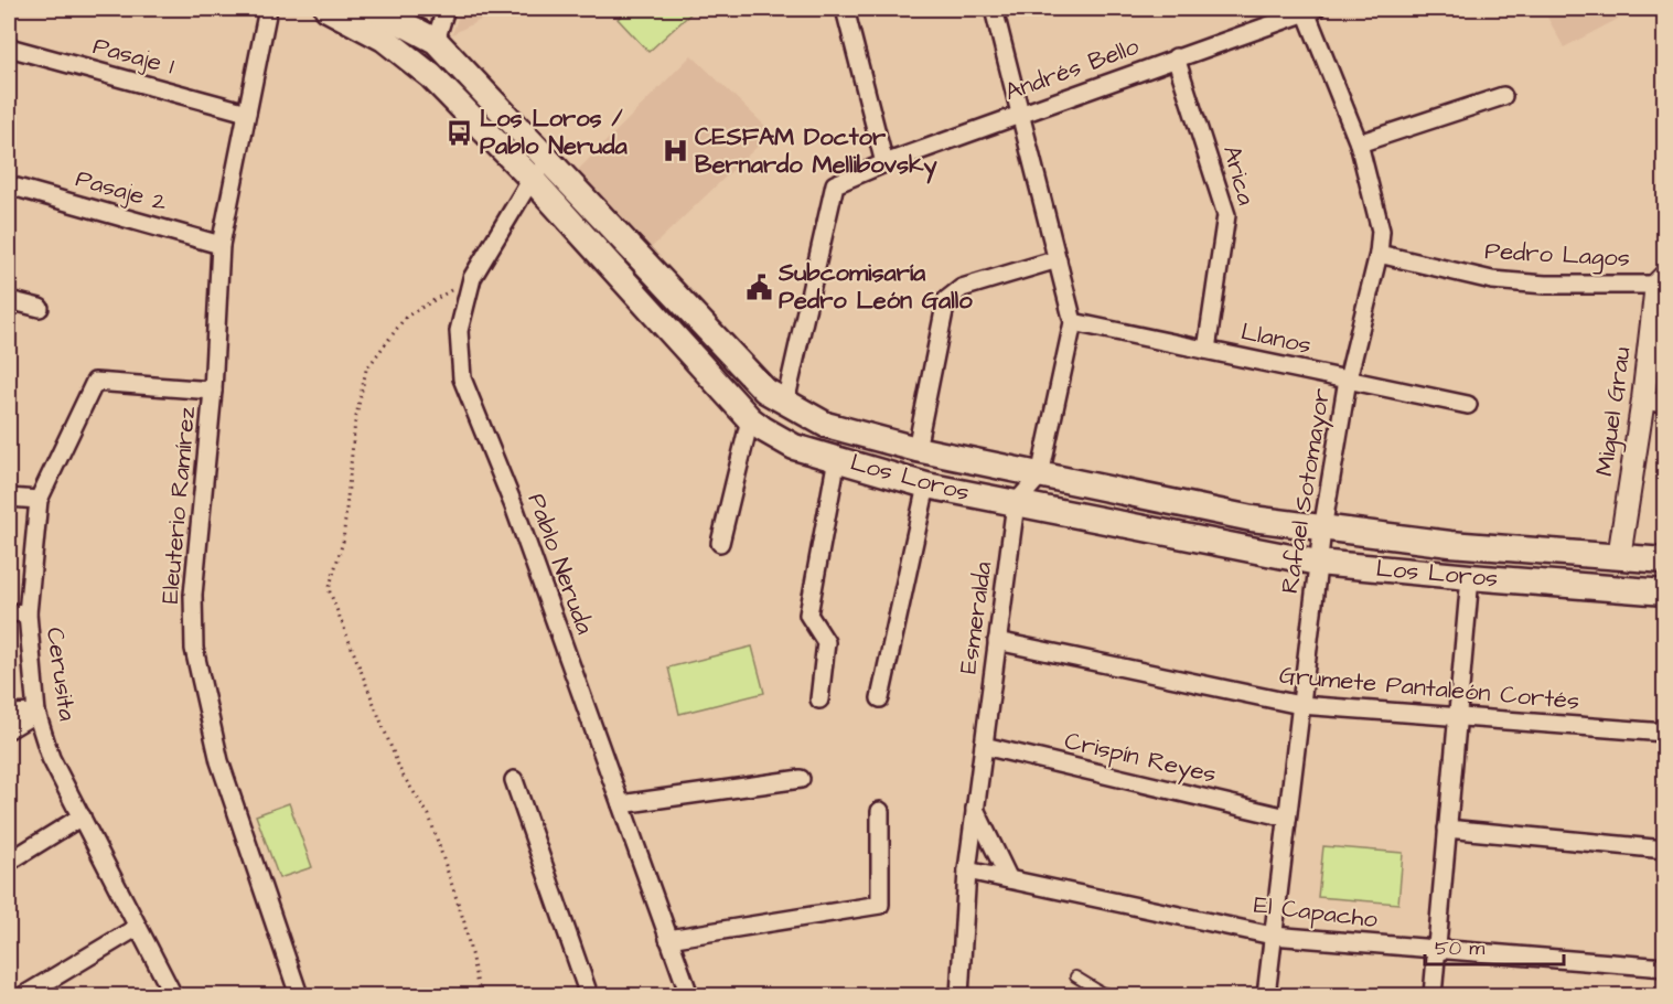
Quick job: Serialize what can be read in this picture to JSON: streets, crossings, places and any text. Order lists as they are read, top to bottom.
{
  "streets": {
    "main road": ["Los Loros"],
    "street": [
      "Pasaje 1",
      "Andrés Bello",
      "Arica",
      "Pasaje 2",
      "Pedro Lagos",
      "Llanos",
      "Miguel Grau",
      "Rafael Sotomayor",
      "Eleuterio Ramírez",
      "Pablo Neruda",
      "Esmeralda",
      "Cerusita",
      "Grumete Pantaleón Cortés",
      "Crispín Reyes",
      "El Capacho"
    ]
  },
  "crossings": [
    ["Pasaje 1", "Eleuterio Ramírez"],
    ["Andrés Bello", "Arica"],
    ["Andrés Bello", "Los Loros"],
    ["Andrés Bello", "Rafael Sotomayor"],
    ["Arica", "Llanos"],
    ["Pasaje 2", "Eleuterio Ramírez"],
    ["Pedro Lagos", "Miguel Grau"],
    ["Pedro Lagos", "Rafael Sotomayor"],
    ["Llanos", "Rafael Sotomayor"],
    ["Miguel Grau", "Los Loros"],
    ["Los Loros", "Rafael Sotomayor"],
    ["Los Loros", "Pablo Neruda"],
    ["Los Loros", "Esmeralda"],
    ["Rafael Sotomayor", "Grumete Pantaleón Cortés"],
    ["Rafael Sotomayor", "Crispín Reyes"],
    ["Rafael Sotomayor", "El Capacho"],
    ["Eleuterio Ramírez", "Cerusita"],
    ["Esmeralda", "Grumete Pantaleón Cortés"],
    ["Esmeralda", "Crispín Reyes"],
    ["Esmeralda", "El Capacho"]
  ],
  "places": {
    "bus stop": ["Los Loros / Pablo Neruda"],
    "hospital": ["CESFAM Doctor Bernardo Mellibovsky"],
    "public building": ["Subcomisaría Pedro León Gallo"]
  },
  "scale_bar": "50 m"
}
